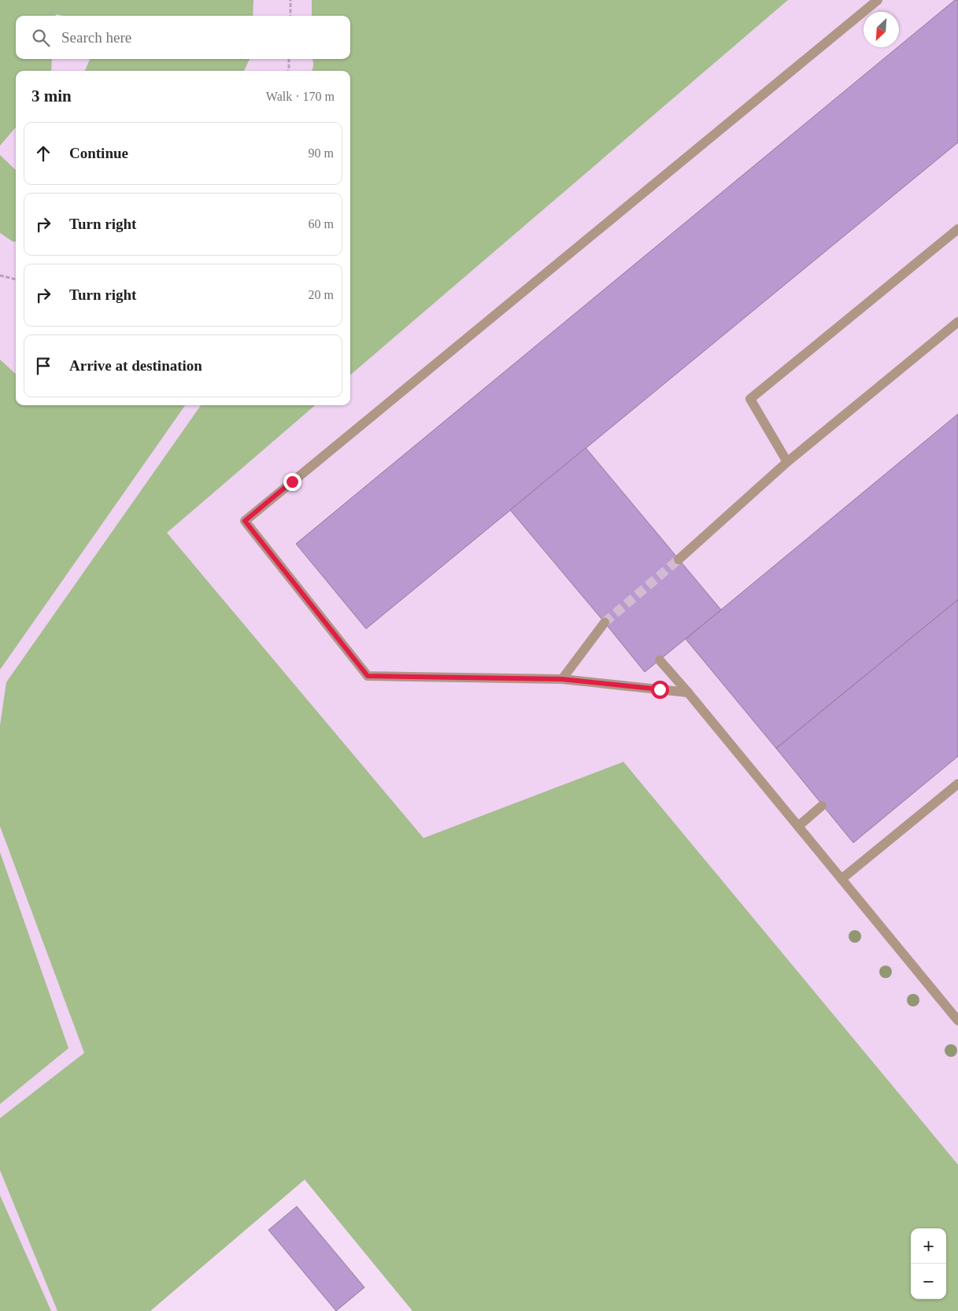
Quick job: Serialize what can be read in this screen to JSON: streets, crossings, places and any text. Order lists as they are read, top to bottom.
{
  "north": "bottom left",
  "page": {
    "search": "Search here",
    "heading": ["3 min", "Walk · 170 m"],
    "list": [
      ["Continue", "90 m"],
      ["Turn right", "60 m"],
      ["Turn right", "20 m"],
      "Arrive at destination"
    ],
    "map_buttons": ["+", "−"]
  }
}
